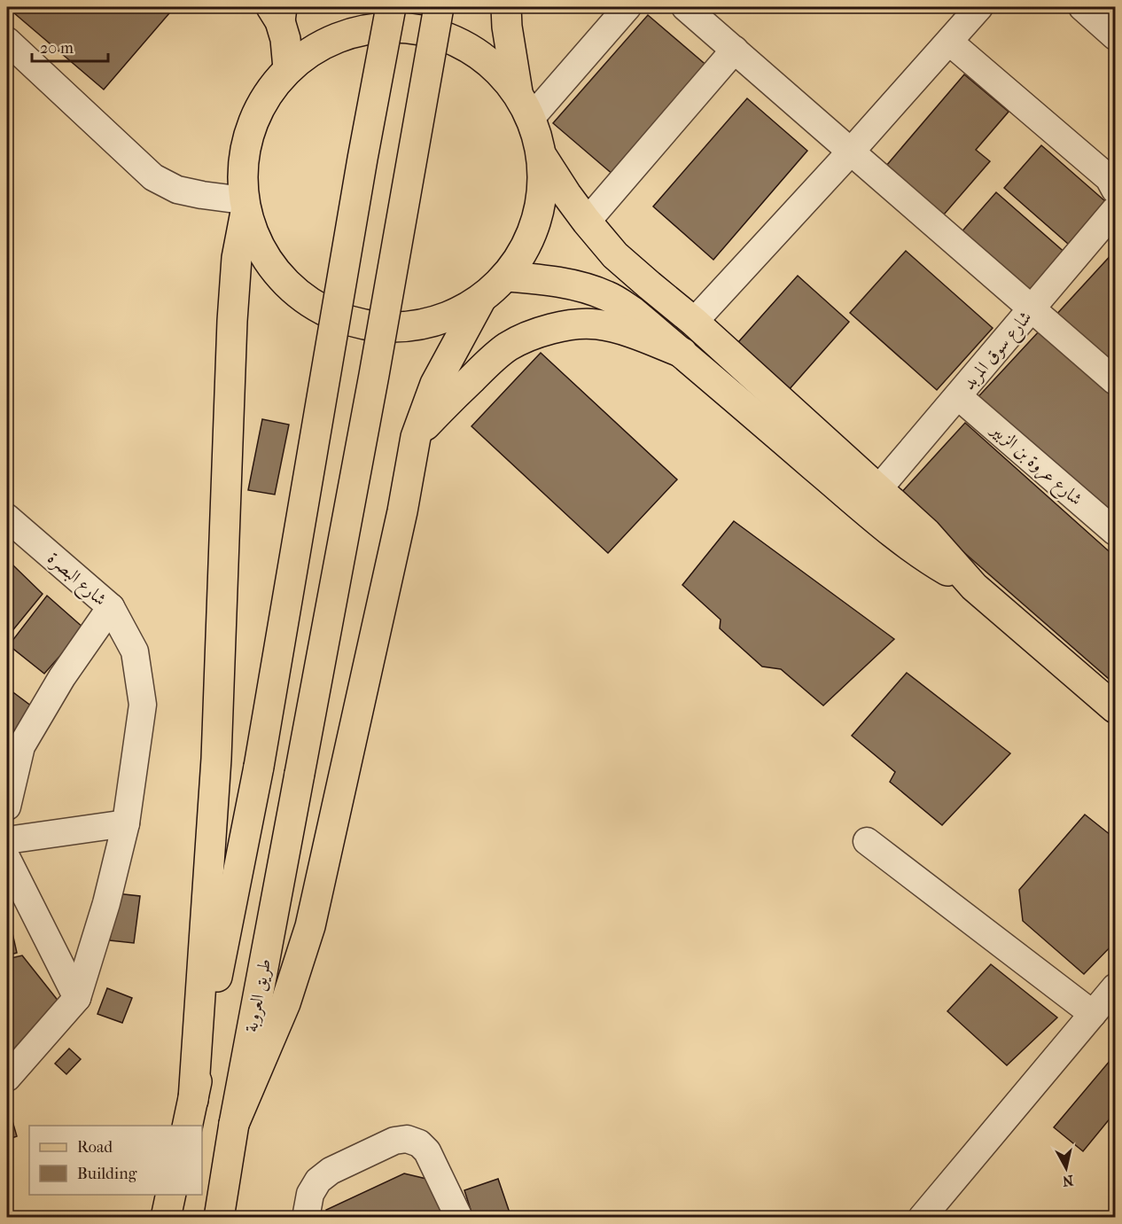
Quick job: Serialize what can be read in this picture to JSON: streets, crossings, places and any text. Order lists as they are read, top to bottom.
{
  "streets": {
    "main road": ["طريق العروبة"],
    "street": ["شارع سوق المربد", "شارع عروة بن الزبير", "شارع البصرة"]
  },
  "crossings": [
    ["شارع سوق المربد", "شارع عروة بن الزبير"]
  ],
  "legend": ["Road", "Building"],
  "scale_bar": "20 m",
  "north": "bottom"
}
